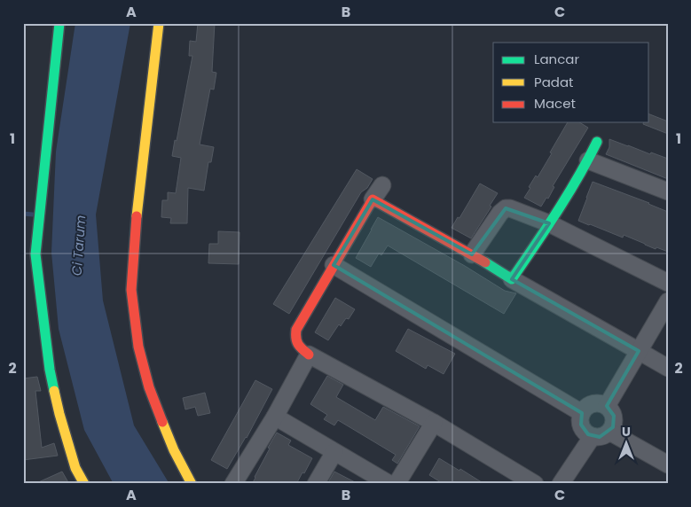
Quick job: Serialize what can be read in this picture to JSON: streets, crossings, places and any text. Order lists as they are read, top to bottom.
{
  "water": ["Ci Tarum"],
  "legend": ["Lancar", "Padat", "Macet"],
  "north": "top",
  "grid": {
    "columns": ["A", "B", "C"],
    "rows": ["1", "2"]
  }
}
